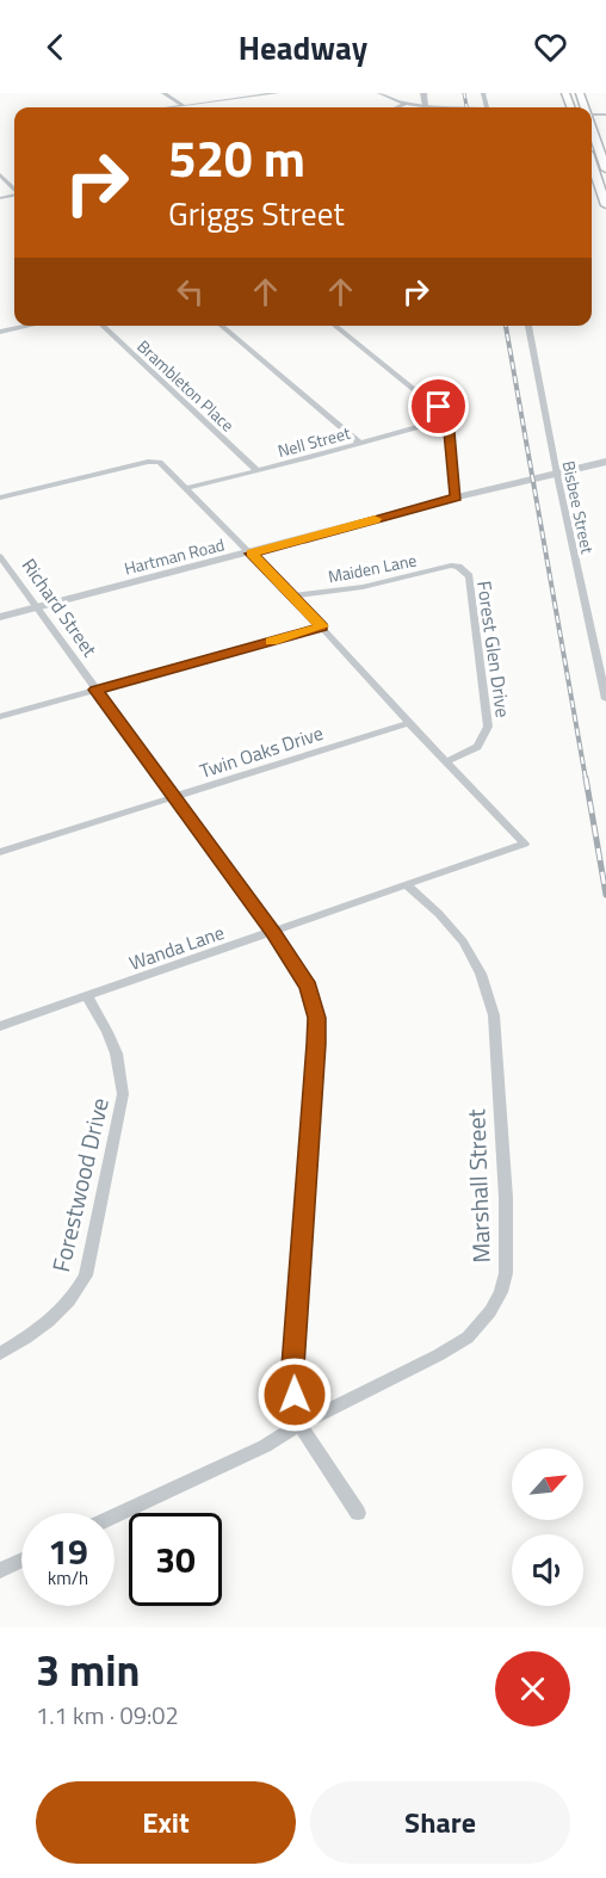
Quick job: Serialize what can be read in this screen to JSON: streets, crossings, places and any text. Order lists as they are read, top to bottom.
{
  "streets": {
    "street": [
      "Brambleton Place",
      "Nell Street",
      "Bisbee Street",
      "Hartman Road",
      "Maiden Lane",
      "Richard Street",
      "Forest Glen Drive",
      "Twin Oaks Drive",
      "Wanda Lane",
      "Forestwood Drive",
      "Marshall Street"
    ]
  },
  "crossings": [
    ["Brambleton Place", "Nell Street"],
    ["Bisbee Street", "Hartman Road"],
    ["Hartman Road", "Richard Street"],
    ["Maiden Lane", "Forest Glen Drive"],
    ["Richard Street", "Twin Oaks Drive"],
    ["Richard Street", "Wanda Lane"],
    ["Richard Street", "Marshall Street"],
    ["Forest Glen Drive", "Wanda Lane"],
    ["Wanda Lane", "Forestwood Drive"],
    ["Wanda Lane", "Marshall Street"]
  ],
  "north": "top right",
  "page": {
    "header": "Headway",
    "turn": ["520 m", "Griggs Street"],
    "speed": "19 km/h",
    "limit": "30",
    "heading": ["3 min", "1.1 km · 09:02"],
    "buttons": ["Exit", "Share"]
  }
}
